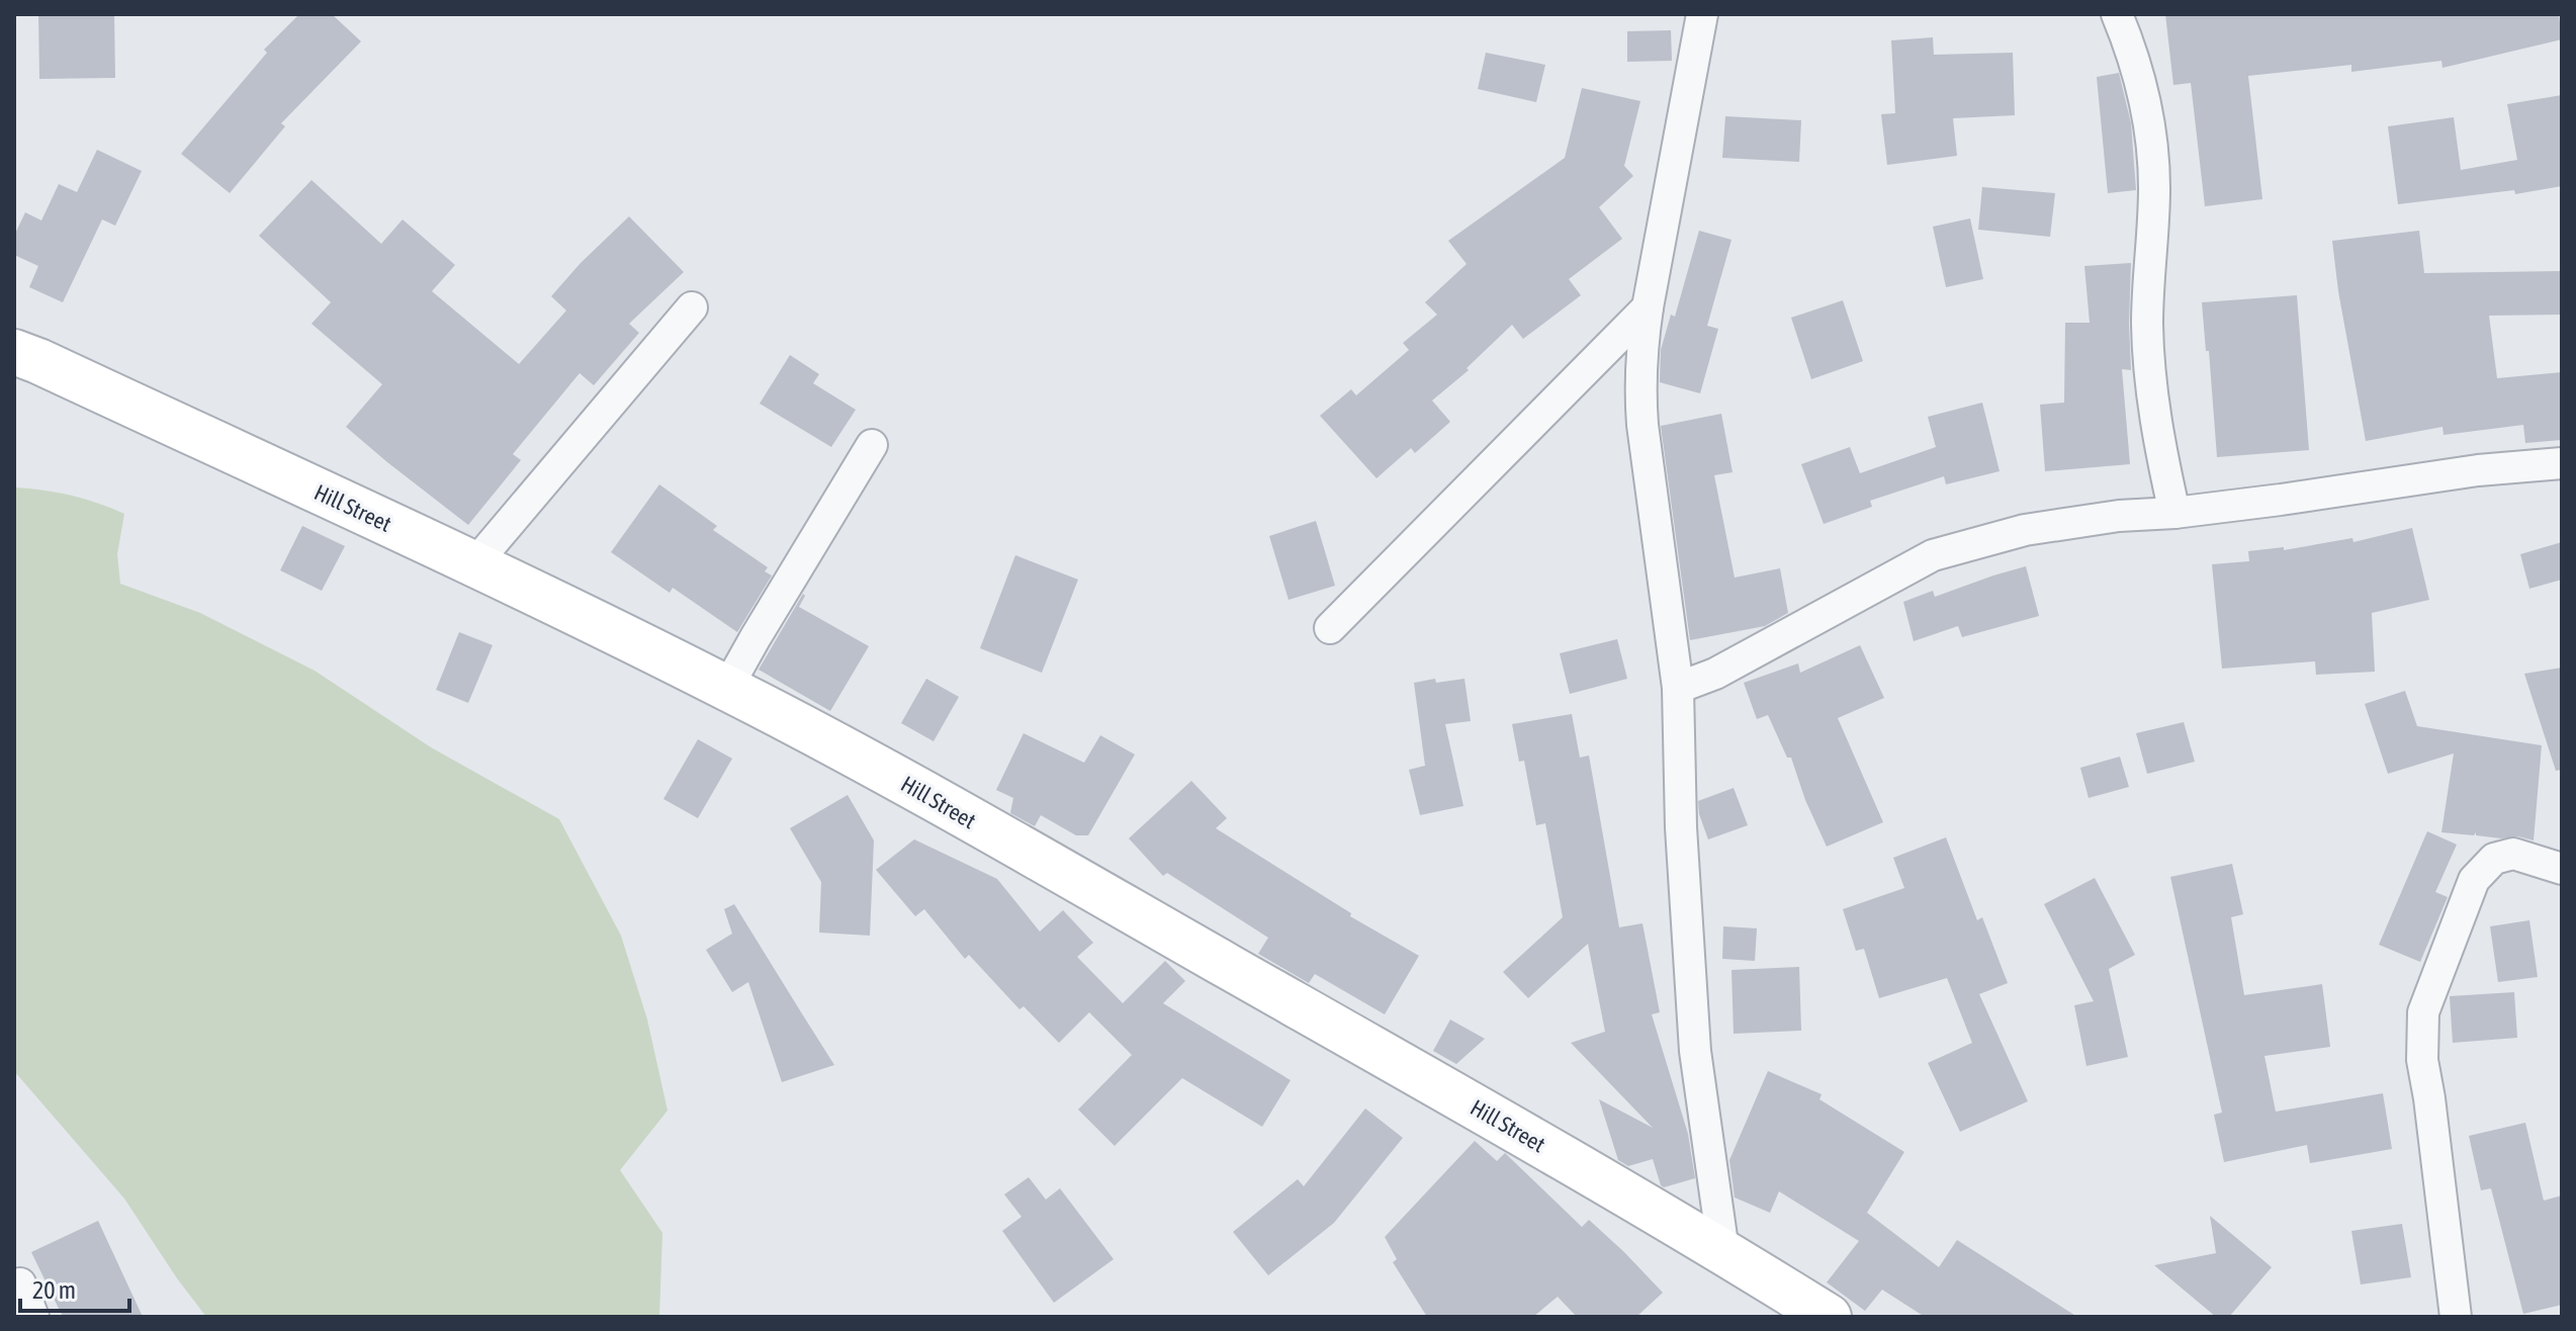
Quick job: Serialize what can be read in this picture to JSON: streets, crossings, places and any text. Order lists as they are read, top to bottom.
{
  "streets": {
    "main road": ["Hill Street"]
  },
  "scale_bar": "20 m"
}
